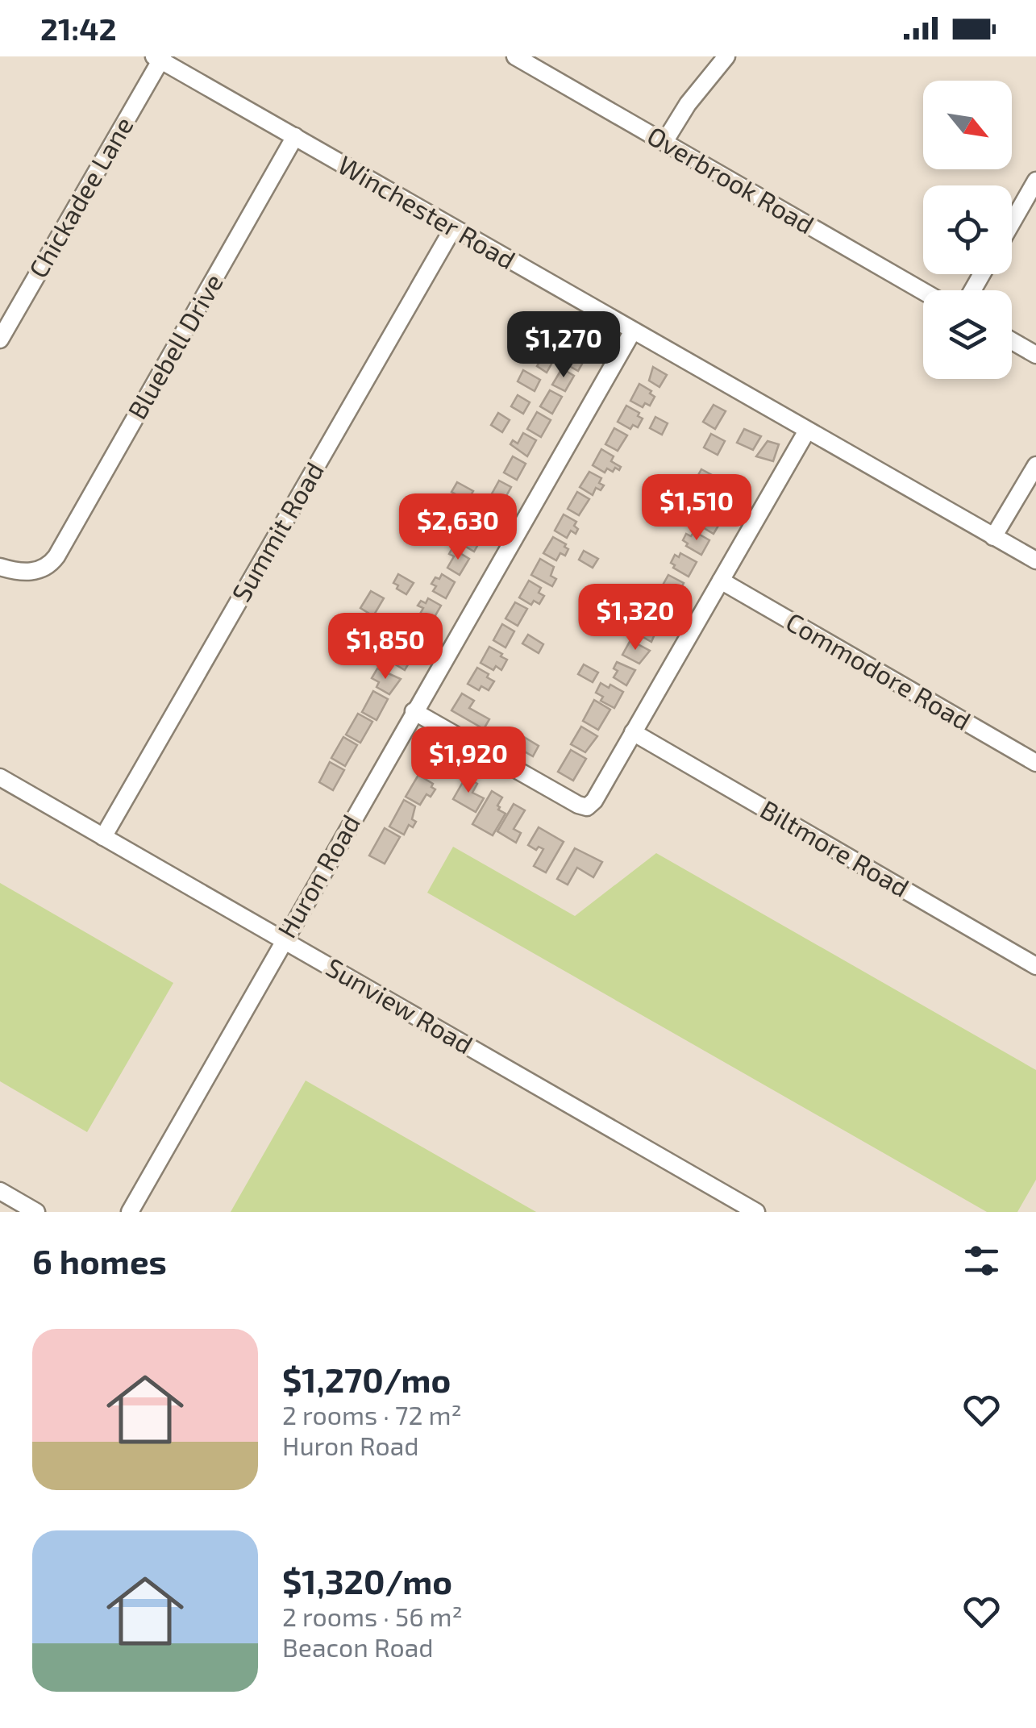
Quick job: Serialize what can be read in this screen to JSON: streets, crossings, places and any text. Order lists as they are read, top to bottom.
{
  "streets": {
    "street": [
      "Overbrook Road",
      "Chickadee Lane",
      "Winchester Road",
      "Bluebell Drive",
      "Summit Road",
      "Commodore Road",
      "Biltmore Road",
      "Huron Road",
      "Sunview Road"
    ]
  },
  "crossings": [
    ["Chickadee Lane", "Winchester Road"],
    ["Winchester Road", "Bluebell Drive"],
    ["Winchester Road", "Summit Road"],
    ["Winchester Road", "Huron Road"],
    ["Summit Road", "Sunview Road"],
    ["Huron Road", "Sunview Road"]
  ],
  "north": "bottom right",
  "page": {
    "status": "21:42",
    "price": [
      "$1,270",
      "$1,510",
      "$2,630",
      "$1,320",
      "$1,850",
      "$1,920"
    ],
    "heading": "6 homes",
    "list": [
      {
        "name": "$1,270/mo",
        "note": "2 rooms · 72 m² · Huron Road"
      },
      {
        "name": "$1,320/mo",
        "note": "2 rooms · 56 m² · Beacon Road"
      }
    ]
  }
}
